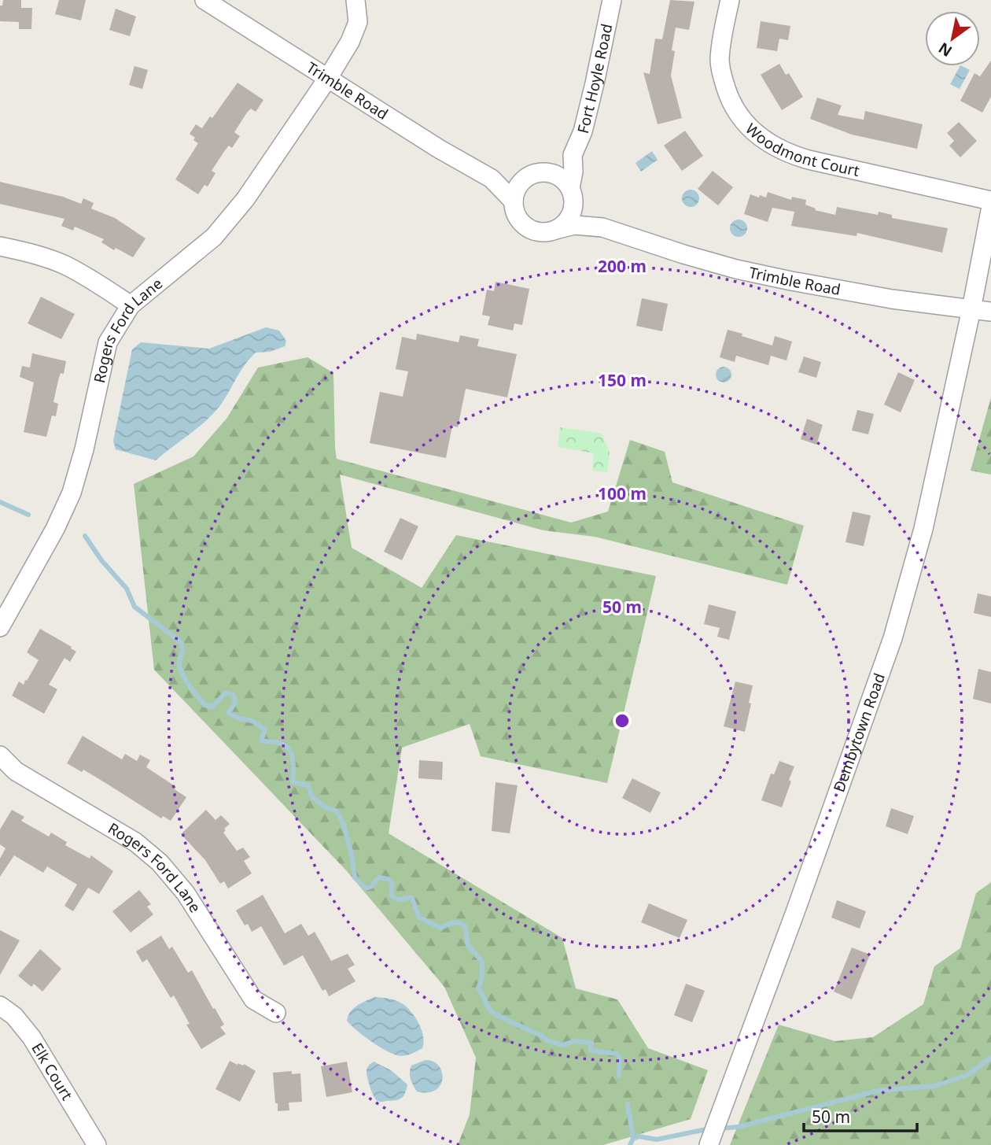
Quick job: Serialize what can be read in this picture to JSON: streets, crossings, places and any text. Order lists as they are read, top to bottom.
{
  "streets": {
    "street": [
      "Fort Hoyle Road",
      "Trimble Road",
      "Woodmont Court",
      "Rogers Ford Lane",
      "Dembytown Road",
      "Elk Court"
    ]
  },
  "crossings": [
    ["Fort Hoyle Road", "Trimble Road"],
    ["Trimble Road", "Rogers Ford Lane"],
    ["Trimble Road", "Dembytown Road"]
  ],
  "scale_bar": "50 m",
  "north": "bottom left",
  "rings": [
    "200 m",
    "150 m",
    "100 m",
    "50 m"
  ]
}
